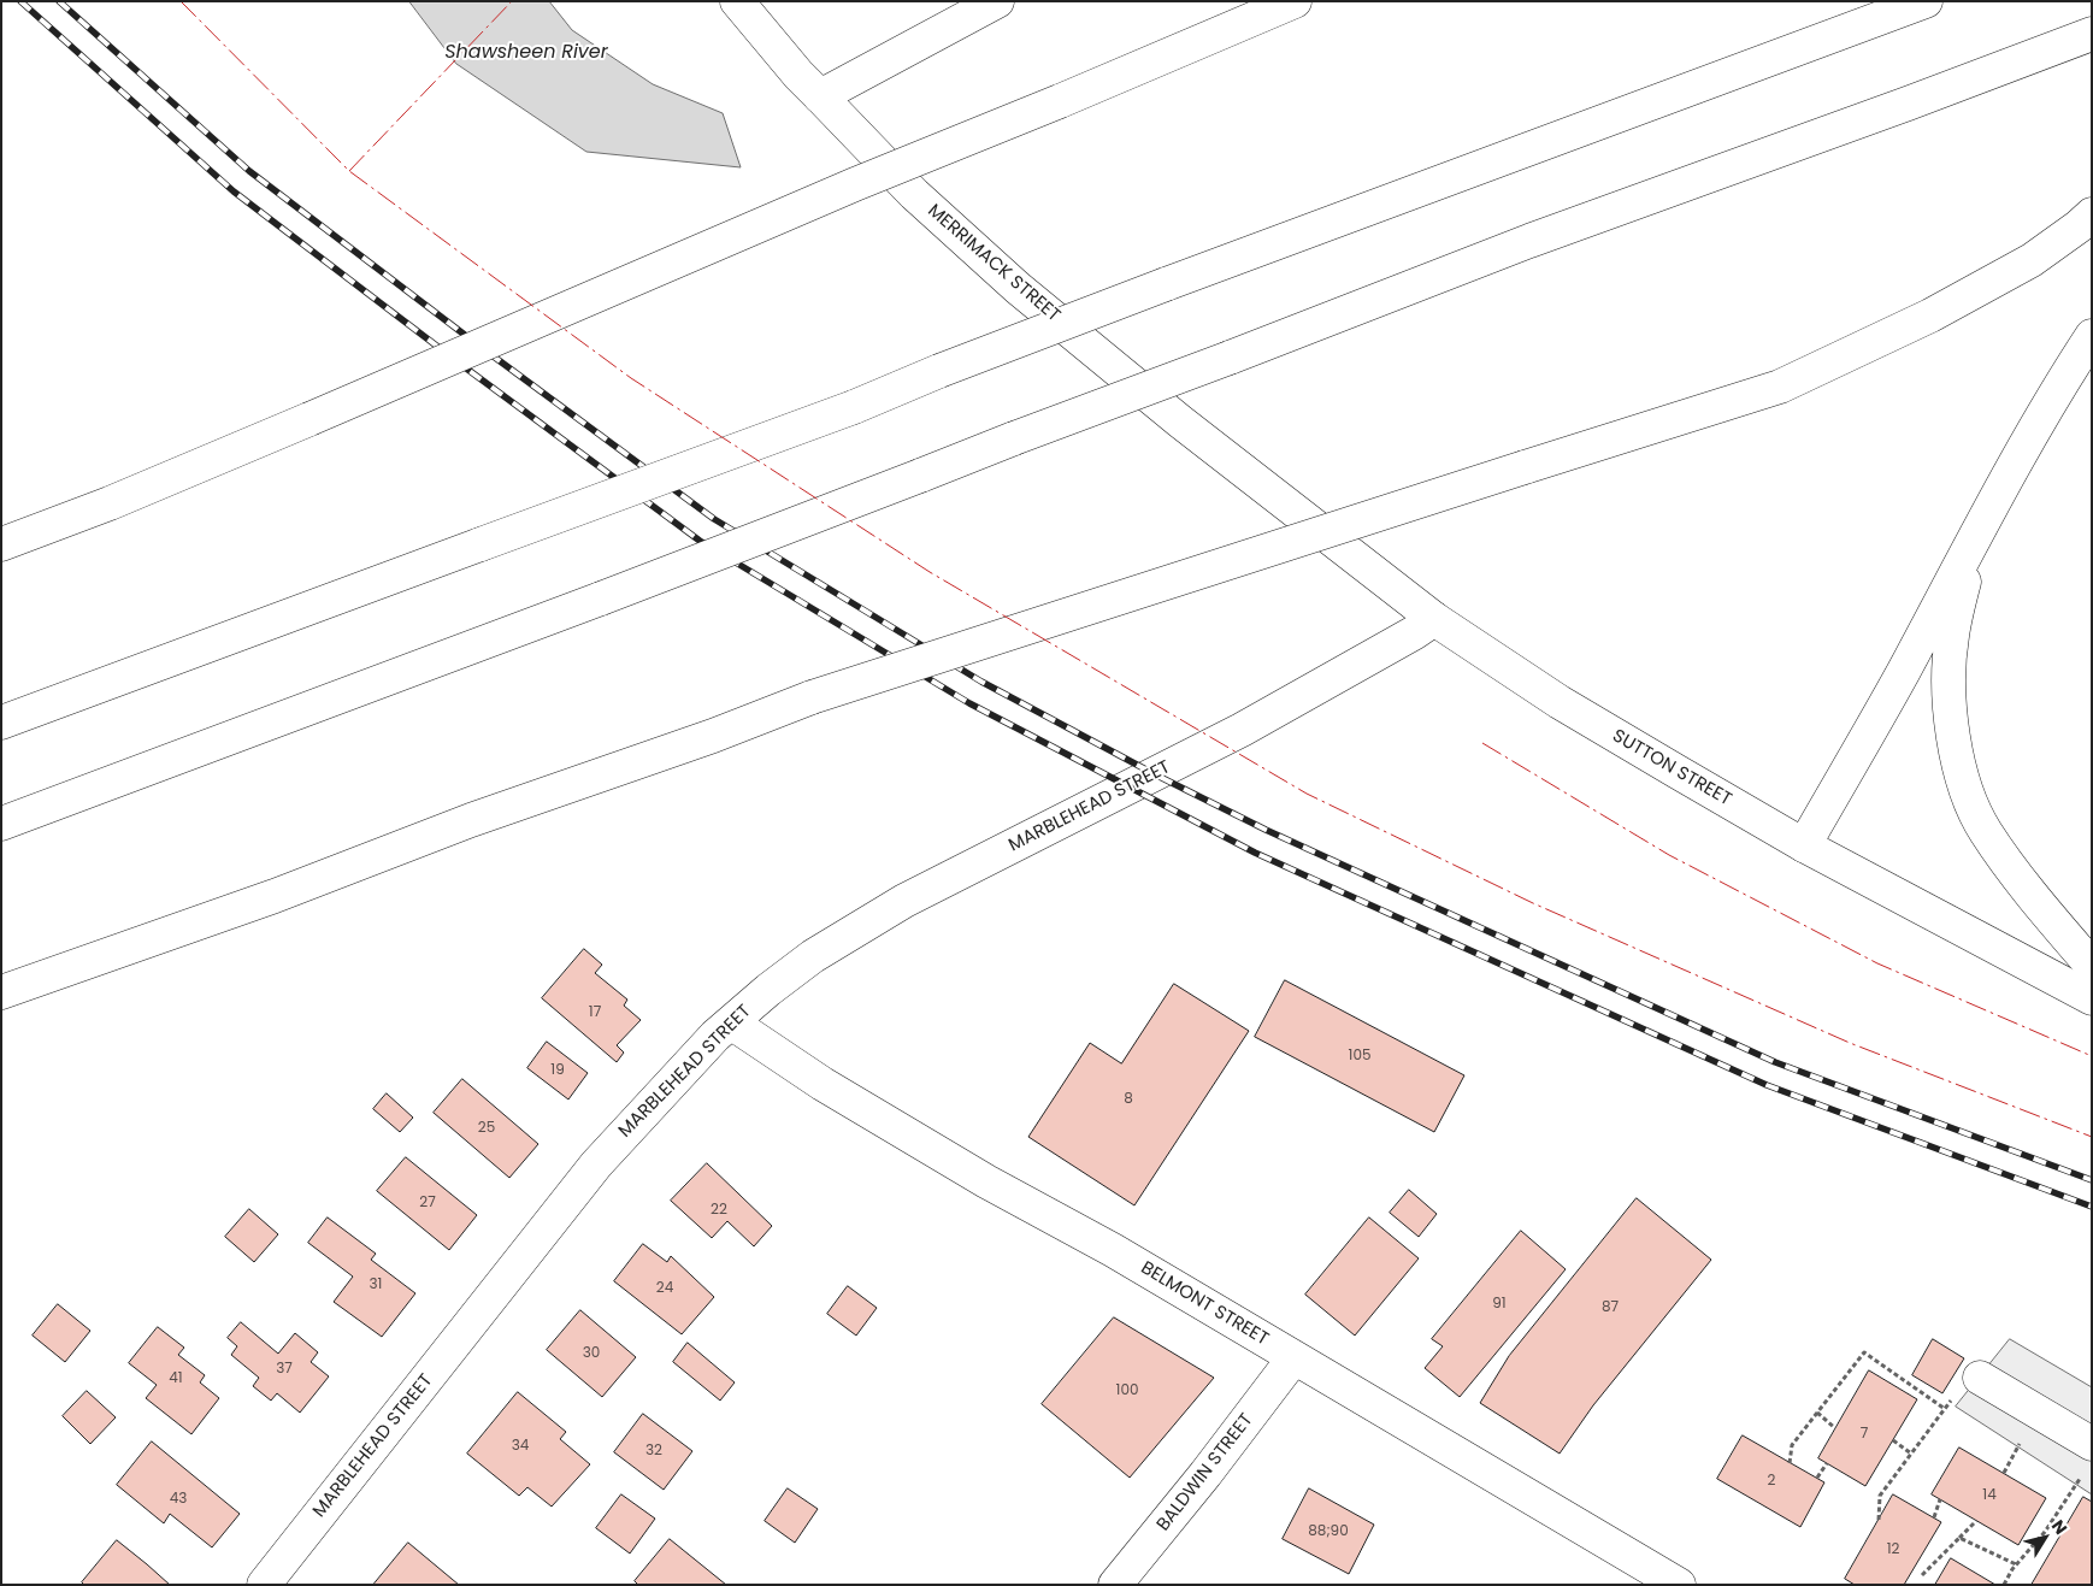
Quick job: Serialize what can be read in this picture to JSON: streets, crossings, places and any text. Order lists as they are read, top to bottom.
{
  "streets": {
    "main road": [
      "MERRIMACK STREET",
      "SUTTON STREET",
      "MARBLEHEAD STREET",
      "BELMONT STREET",
      "BALDWIN STREET"
    ]
  },
  "crossings": [
    ["MERRIMACK STREET", "SUTTON STREET"],
    ["SUTTON STREET", "MARBLEHEAD STREET"],
    ["MARBLEHEAD STREET", "BELMONT STREET"],
    ["BELMONT STREET", "BALDWIN STREET"]
  ],
  "water": ["Shawsheen River"],
  "house_numbers": [
    "17",
    "105",
    "19",
    "8",
    "25",
    "27",
    "22",
    "31",
    "24",
    "91",
    "87",
    "30",
    "37",
    "41",
    "100",
    "7",
    "34",
    "32",
    "2",
    "14",
    "43",
    "88;90",
    "12"
  ],
  "north": "top right"
}
